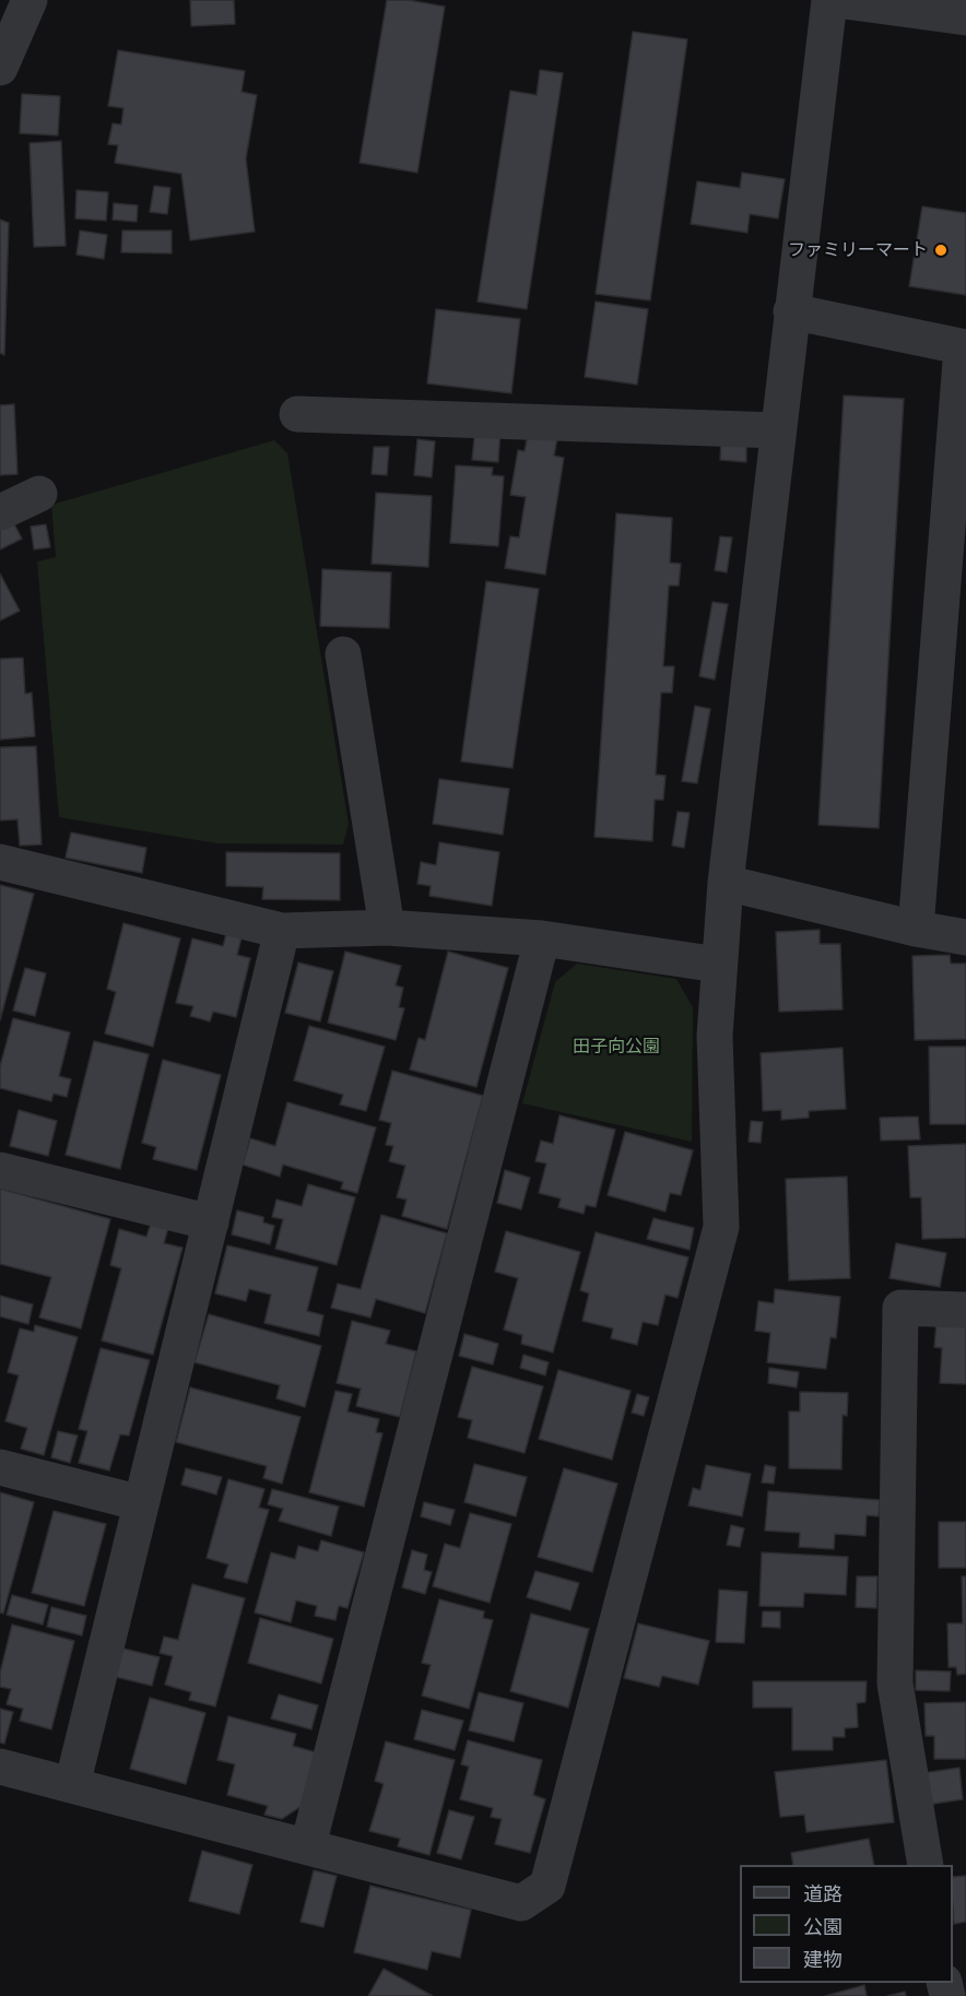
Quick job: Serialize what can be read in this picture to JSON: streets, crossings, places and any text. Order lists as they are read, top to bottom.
{
  "parks": ["田子向公園"],
  "places": ["ファミリーマート"],
  "legend": ["道路", "公園", "建物"]
}
